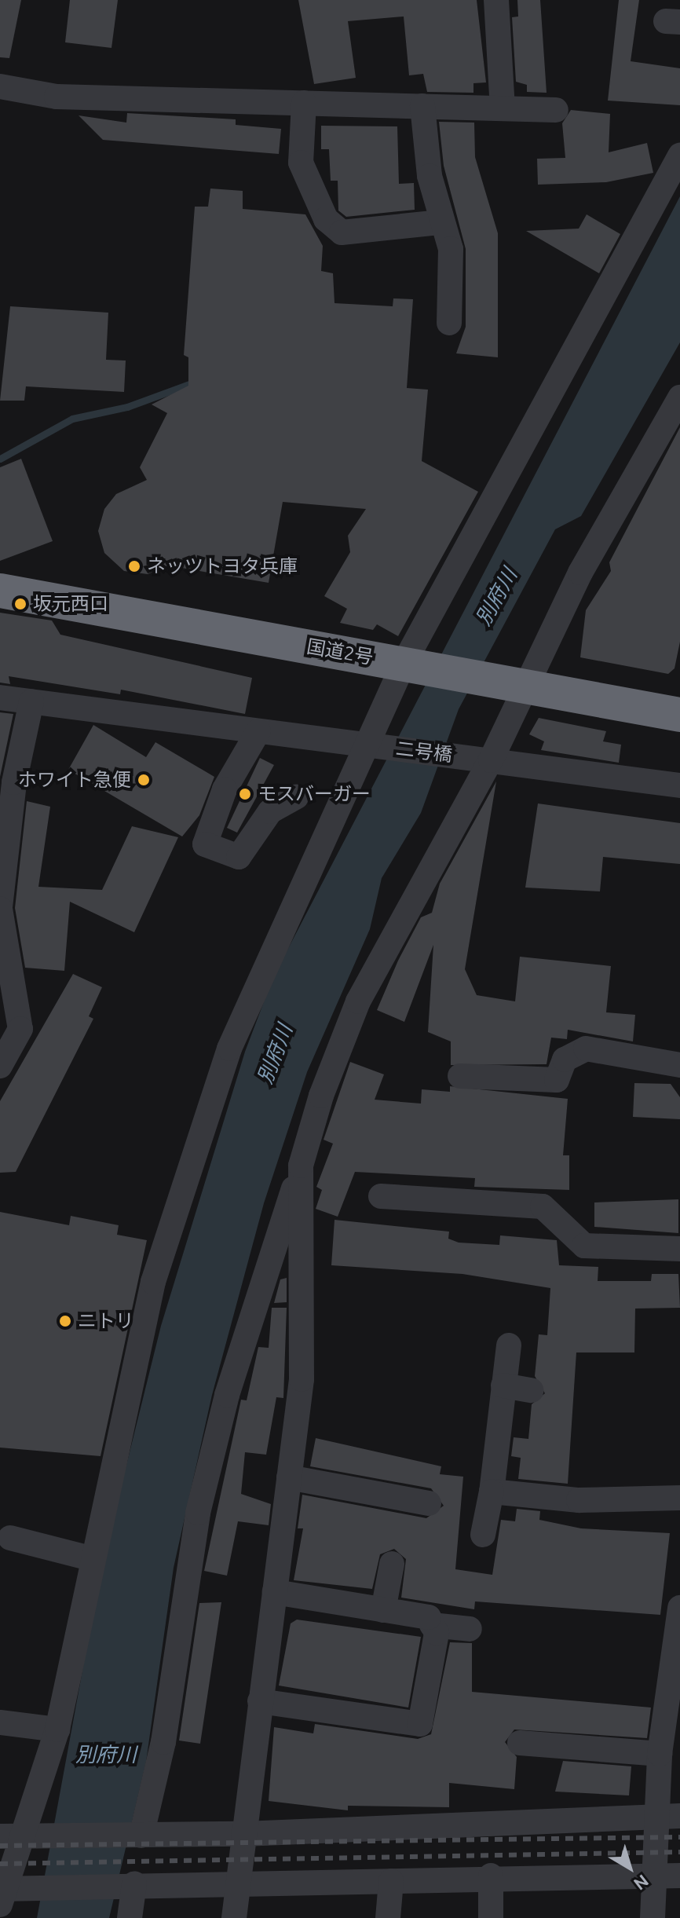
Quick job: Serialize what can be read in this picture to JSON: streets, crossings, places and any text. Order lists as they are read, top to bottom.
{
  "streets": {
    "highway": ["国道2号"],
    "street": ["二号橋"]
  },
  "water": ["別府川"],
  "places": [
    "ネッツトヨタ兵庫",
    "坂元西口",
    "ホワイト急便",
    "モスバーガー",
    "ニトリ"
  ],
  "north": "bottom right"
}
